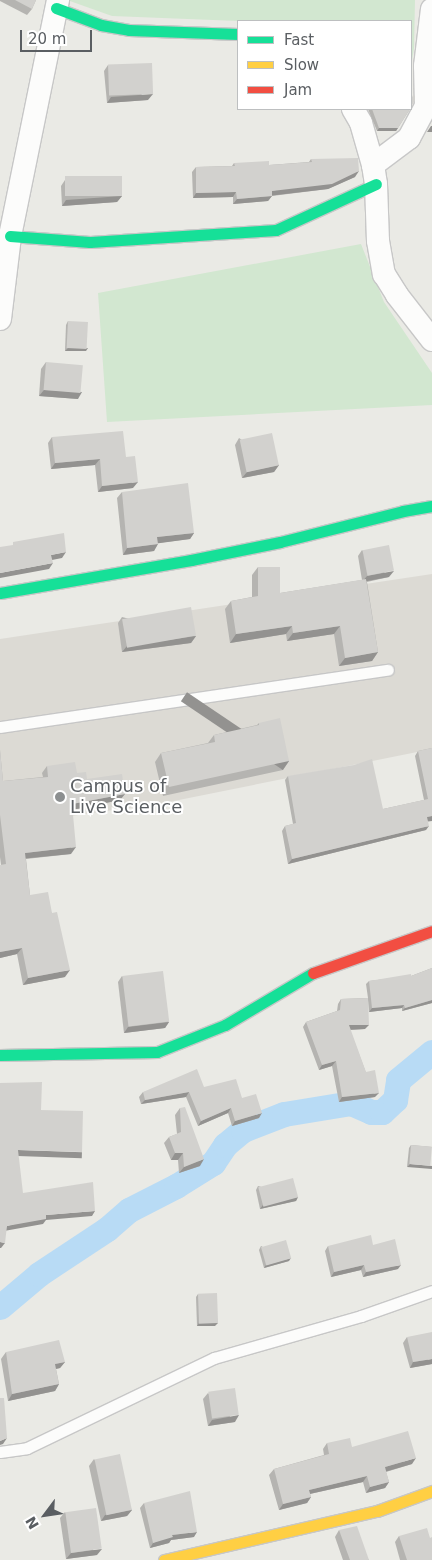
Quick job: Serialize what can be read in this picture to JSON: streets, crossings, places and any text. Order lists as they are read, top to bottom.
{
  "places": ["Campus of Live Science"],
  "legend": ["Fast", "Slow", "Jam"],
  "scale_bar": "20 m",
  "north": "bottom left"
}
